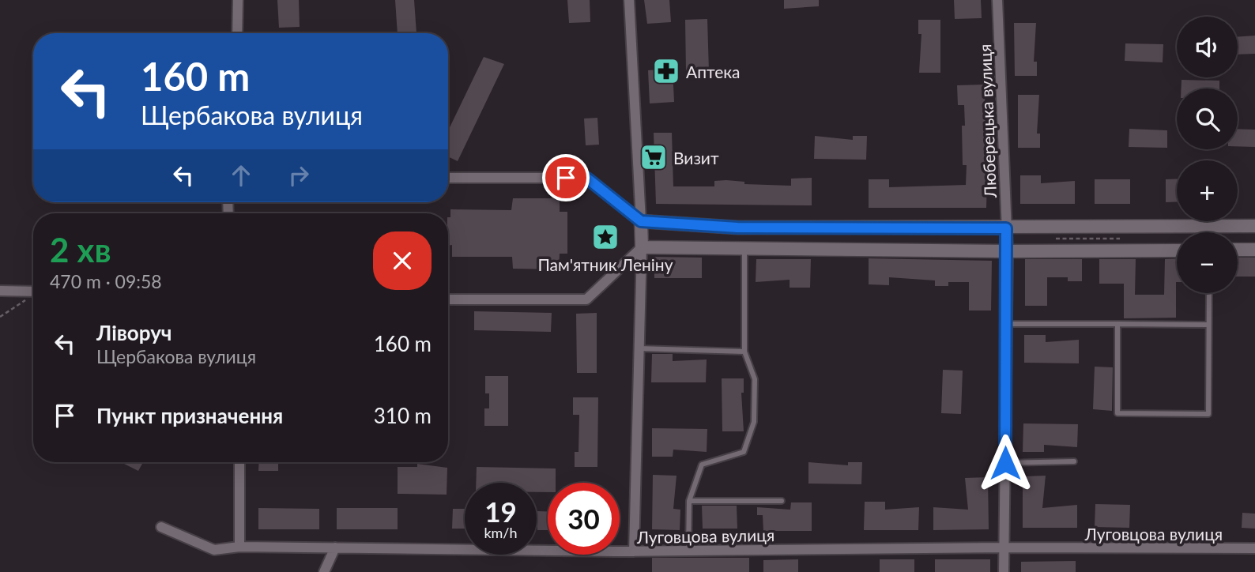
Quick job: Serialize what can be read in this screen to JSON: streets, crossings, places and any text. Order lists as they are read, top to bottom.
{
  "streets": {
    "street": ["Люберецька вулиця", "Луговцова вулиця"]
  },
  "crossings": [
    ["Люберецька вулиця", "Луговцова вулиця"]
  ],
  "places": {
    "pharmacy": ["Аптека"],
    "supermarket": ["Визит"],
    "place": ["Пам'ятник Леніну"]
  },
  "page": {
    "map_buttons": ["+", "−"],
    "turn": ["160 m", "Щербакова вулиця"],
    "heading": ["2 хв", "470 m · 09:58"],
    "list": [
      {
        "name": "Ліворуч",
        "note": "Щербакова вулиця",
        "value": "160 m"
      },
      {
        "name": "Пункт призначення",
        "value": "310 m"
      }
    ],
    "speed": "19 km/h",
    "limit": "30"
  }
}
